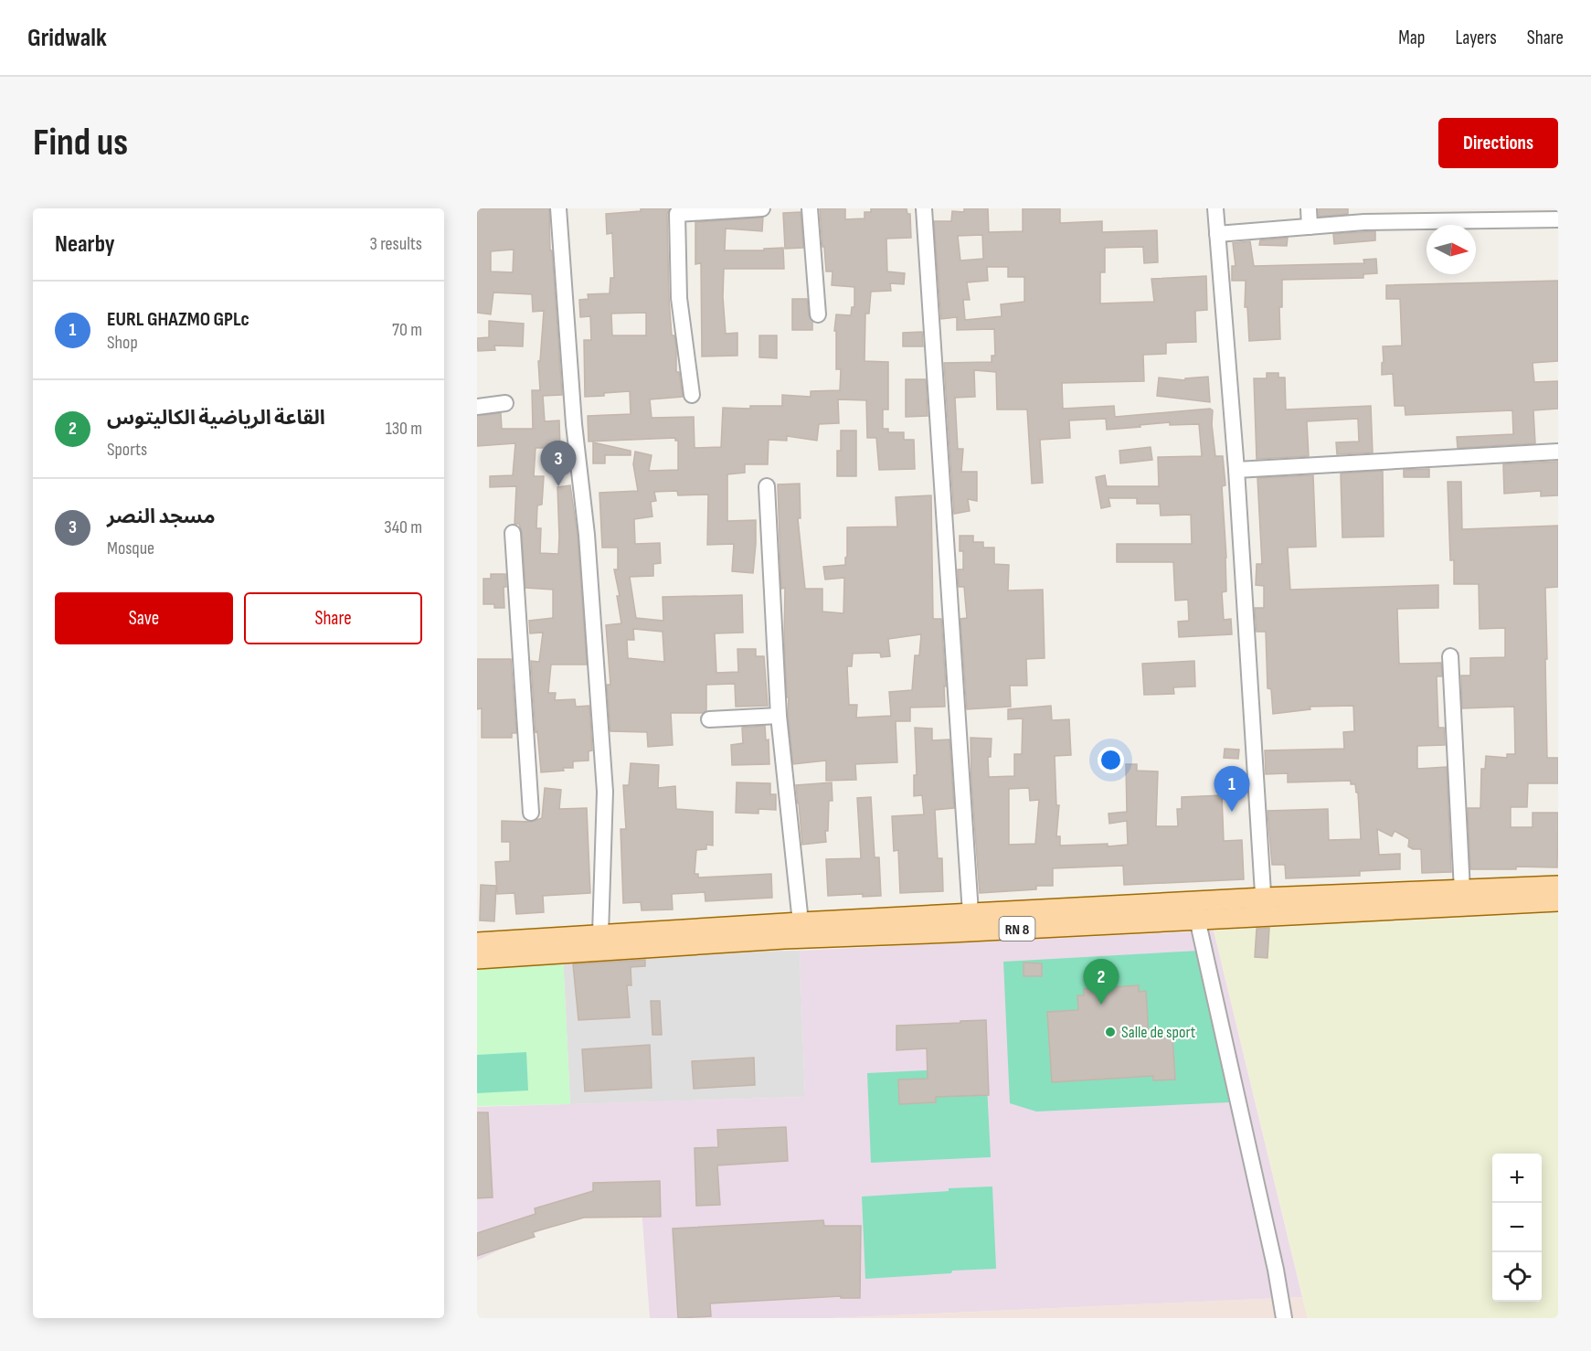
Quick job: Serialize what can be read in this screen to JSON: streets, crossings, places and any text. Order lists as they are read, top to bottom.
{
  "streets": {
    "main road": ["RN 8"]
  },
  "places": ["Salle de sport"],
  "north": "right",
  "page": {
    "header": "Gridwalk",
    "nav": ["Map", "Layers", "Share"],
    "buttons": [
      "Directions",
      ["Save", "Share"]
    ],
    "title": "Find us",
    "heading": ["Nearby", "3 results"],
    "list": [
      {
        "mark": "1",
        "name": "EURL GHAZMO GPLc",
        "note": "Shop",
        "value": "70 m"
      },
      {
        "mark": "2",
        "name": "القاعة الرياضية الكاليتوس",
        "note": "Sports",
        "value": "130 m"
      },
      {
        "mark": "3",
        "name": "مسجد النصر",
        "note": "Mosque",
        "value": "340 m"
      }
    ],
    "pins": ["3", "1", "2"],
    "map_buttons": ["+", "−"]
  }
}
